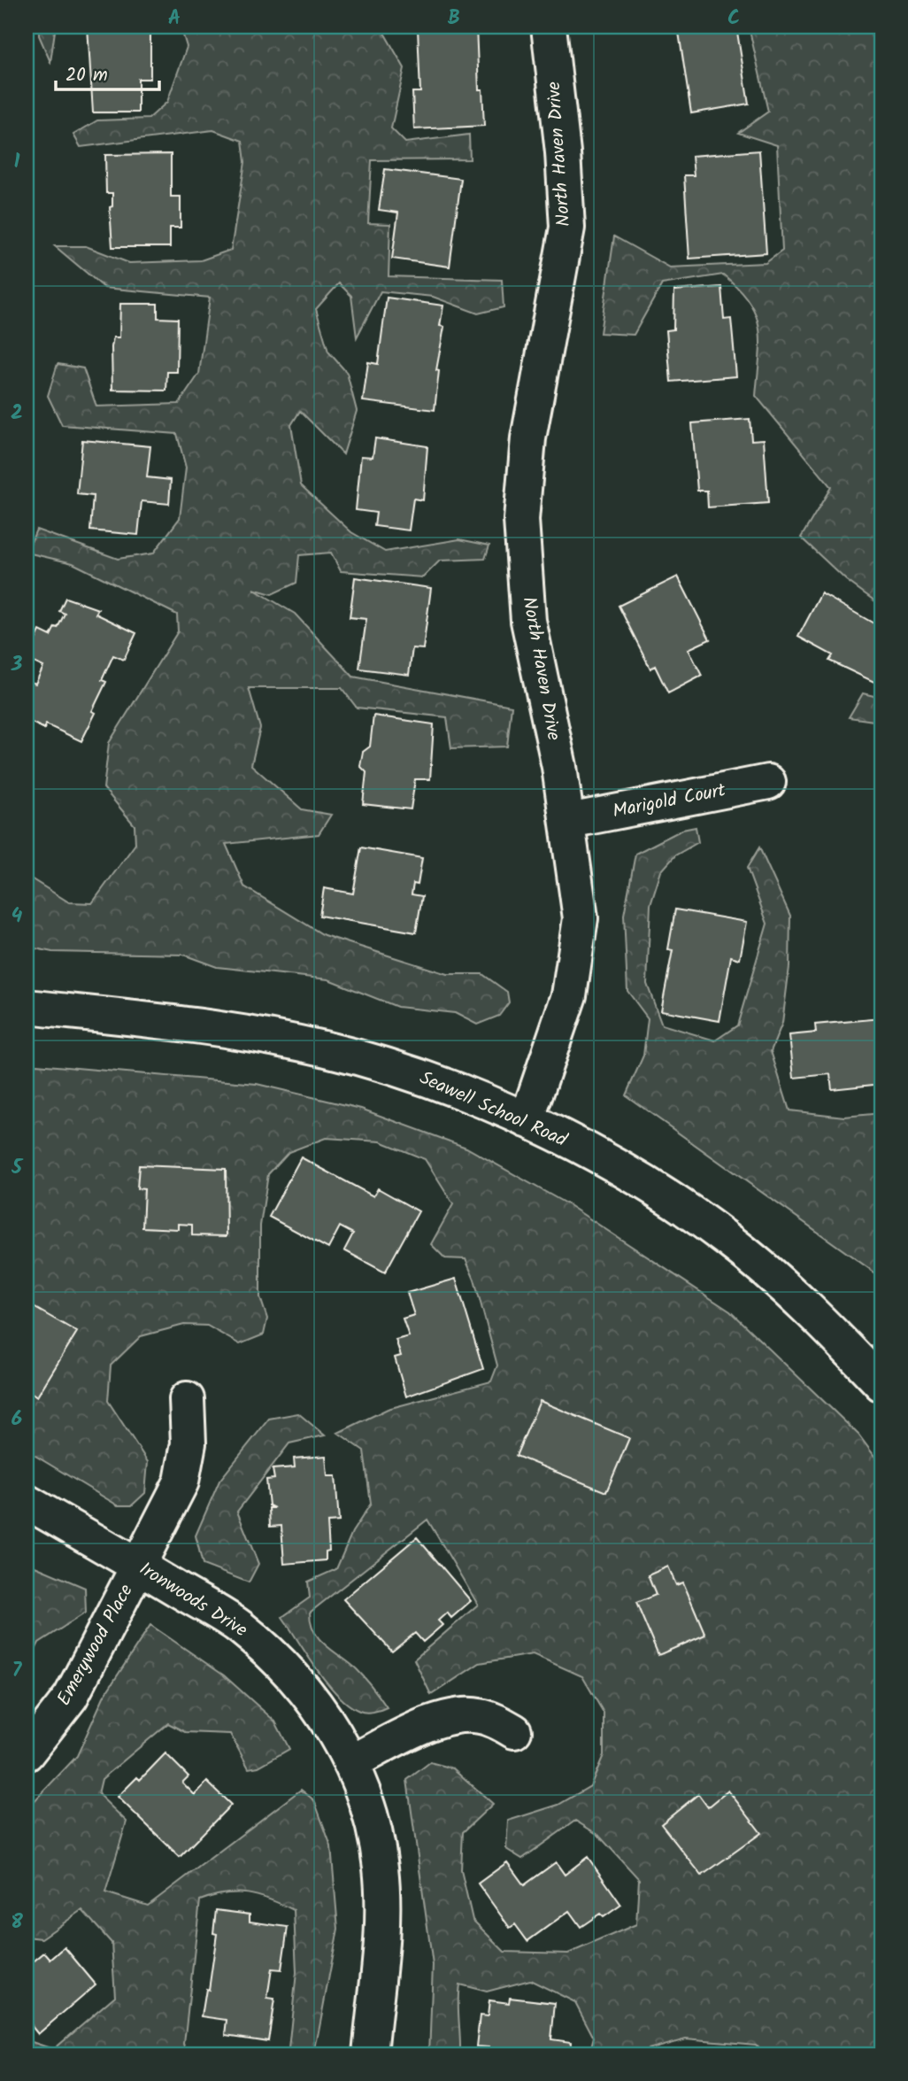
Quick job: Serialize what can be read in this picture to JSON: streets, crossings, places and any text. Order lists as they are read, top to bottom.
{
  "streets": {
    "street": [
      "North Haven Drive",
      "Marigold Court",
      "Seawell School Road",
      "Ironwoods Drive",
      "Emerywood Place"
    ]
  },
  "crossings": [
    ["North Haven Drive", "Marigold Court"],
    ["North Haven Drive", "Seawell School Road"],
    ["Ironwoods Drive", "Emerywood Place"]
  ],
  "scale_bar": "20 m",
  "grid": {
    "columns": ["A", "B", "C"],
    "rows": [
      "1",
      "2",
      "3",
      "4",
      "5",
      "6",
      "7",
      "8"
    ]
  }
}
